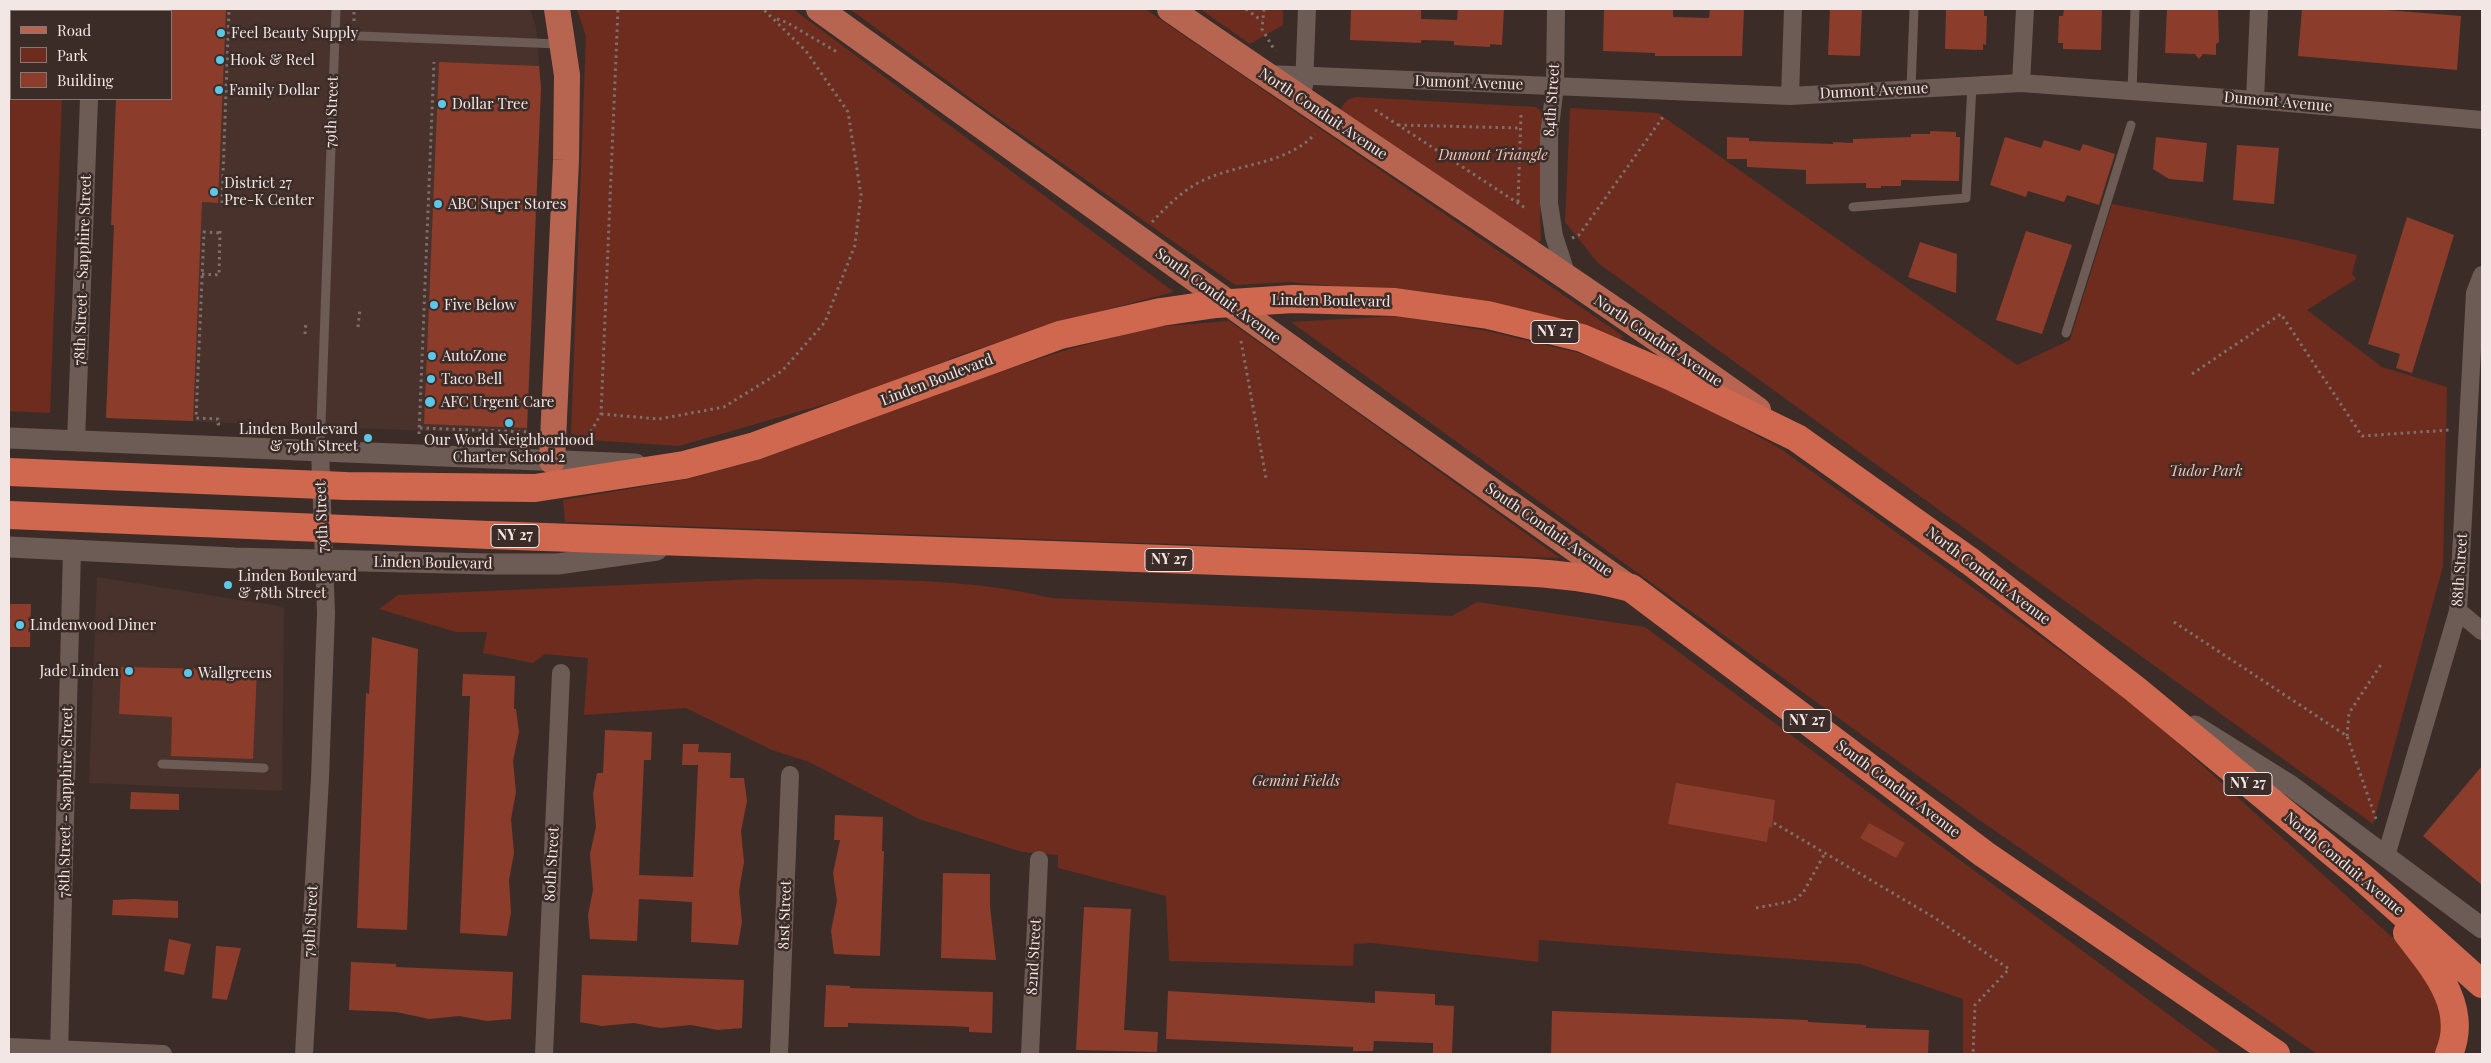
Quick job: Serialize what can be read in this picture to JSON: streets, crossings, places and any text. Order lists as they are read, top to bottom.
{
  "streets": {
    "highway": [
      "North Conduit Avenue",
      "South Conduit Avenue",
      "Linden Boulevard",
      "NY 27"
    ],
    "street": [
      "Dumont Avenue",
      "84th Street",
      "79th Street",
      "78th Street - Sapphire Street",
      "88th Street",
      "80th Street",
      "81st Street",
      "82nd Street"
    ]
  },
  "crossings": [
    ["Dumont Avenue", "84th Street"],
    ["Dumont Avenue", "North Conduit Avenue"],
    ["84th Street", "North Conduit Avenue"],
    ["79th Street", "Linden Boulevard"],
    ["North Conduit Avenue", "Linden Boulevard"],
    ["North Conduit Avenue", "88th Street"],
    ["78th Street - Sapphire Street", "Linden Boulevard"],
    ["South Conduit Avenue", "Linden Boulevard"]
  ],
  "parks": ["Dumont Triangle", "Tudor Park", "Gemini Fields"],
  "places": [
    "Feel Beauty Supply",
    "Hook & Reel",
    "Family Dollar",
    "Dollar Tree",
    "District 27 Pre-K Center",
    "ABC Super Stores",
    "Five Below",
    "AutoZone",
    "Taco Bell",
    "AFC Urgent Care",
    "Our World Neighborhood Charter School 2",
    "Linden Boulevard & 79th Street",
    "Linden Boulevard & 78th Street",
    "Lindenwood Diner",
    "Jade Linden",
    "Wallgreens"
  ],
  "legend": ["Road", "Park", "Building"]
}
